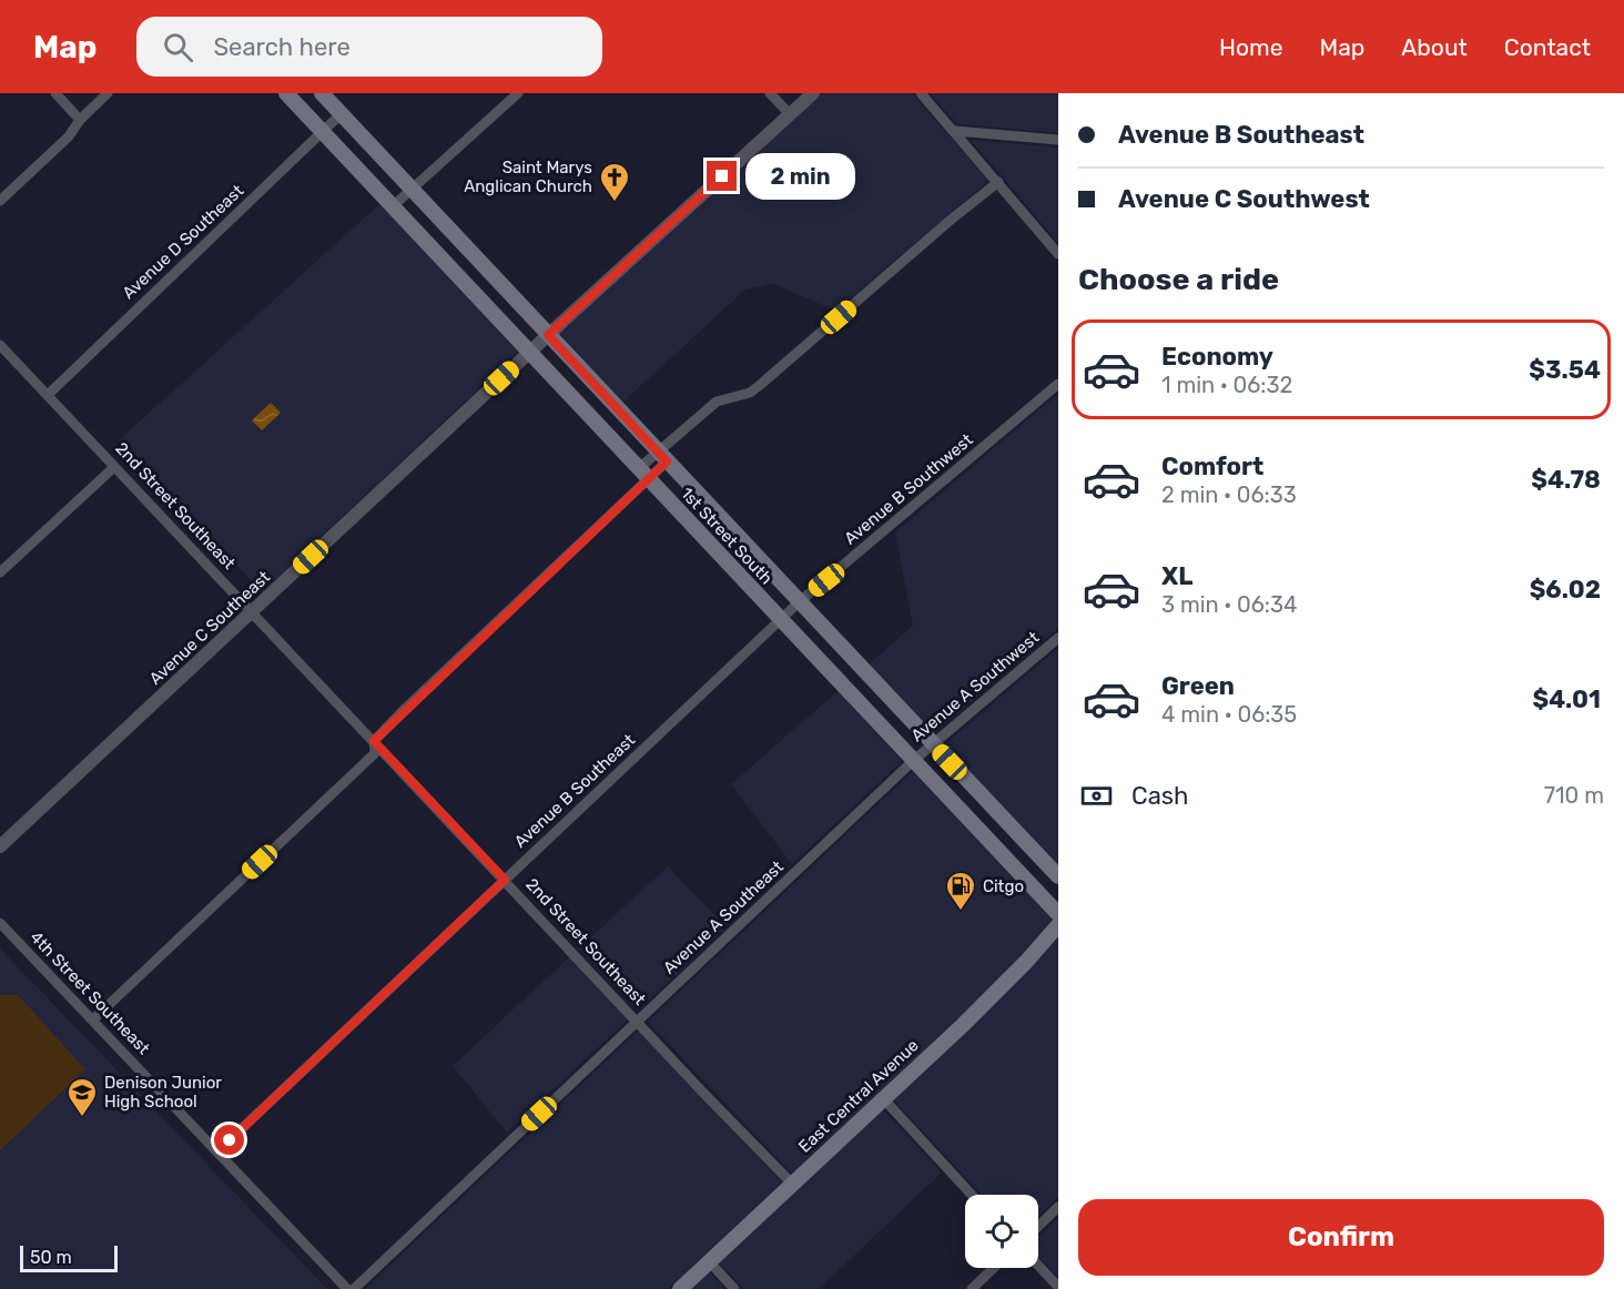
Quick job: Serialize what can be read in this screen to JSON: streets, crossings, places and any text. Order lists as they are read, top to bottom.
{
  "streets": {
    "main road": ["1st Street South", "East Central Avenue"],
    "street": [
      "Avenue D Southeast",
      "Avenue B Southwest",
      "2nd Street Southeast",
      "Avenue C Southeast",
      "Avenue A Southwest",
      "Avenue B Southeast",
      "Avenue A Southeast",
      "4th Street Southeast"
    ]
  },
  "crossings": [
    ["Avenue D Southeast", "2nd Street Southeast"],
    ["Avenue D Southeast", "1st Street South"],
    ["Avenue B Southwest", "1st Street South"],
    ["Avenue B Southwest", "Avenue B Southeast"],
    ["2nd Street Southeast", "Avenue C Southeast"],
    ["2nd Street Southeast", "Avenue B Southeast"],
    ["2nd Street Southeast", "Avenue A Southeast"],
    ["2nd Street Southeast", "East Central Avenue"],
    ["1st Street South", "Avenue C Southeast"],
    ["1st Street South", "Avenue A Southwest"],
    ["1st Street South", "Avenue B Southeast"],
    ["1st Street South", "Avenue A Southeast"],
    ["Avenue A Southwest", "Avenue A Southeast"],
    ["Avenue B Southeast", "4th Street Southeast"]
  ],
  "places": {
    "church": ["Saint Marys Anglican Church"],
    "fuel station": ["Citgo"],
    "school or university": ["Denison Junior High School"]
  },
  "scale_bar": "50 m",
  "page": {
    "header": "Map",
    "search": "Search here",
    "nav": [
      "Home",
      "Map",
      "About",
      "Contact"
    ],
    "banner": ["Avenue B Southeast", "Avenue C Southwest"],
    "bubble": "2 min",
    "heading": "Choose a ride",
    "list": [
      {
        "name": "Economy",
        "note": "1 min · 06:32",
        "value": "$3.54"
      },
      {
        "name": "Comfort",
        "note": "2 min · 06:33",
        "value": "$4.78"
      },
      {
        "name": "XL",
        "note": "3 min · 06:34",
        "value": "$6.02"
      },
      {
        "name": "Green",
        "note": "4 min · 06:35",
        "value": "$4.01"
      }
    ],
    "pay": ["Cash", "710 m"],
    "buttons": "Confirm",
    "scale": "50 m"
  }
}
